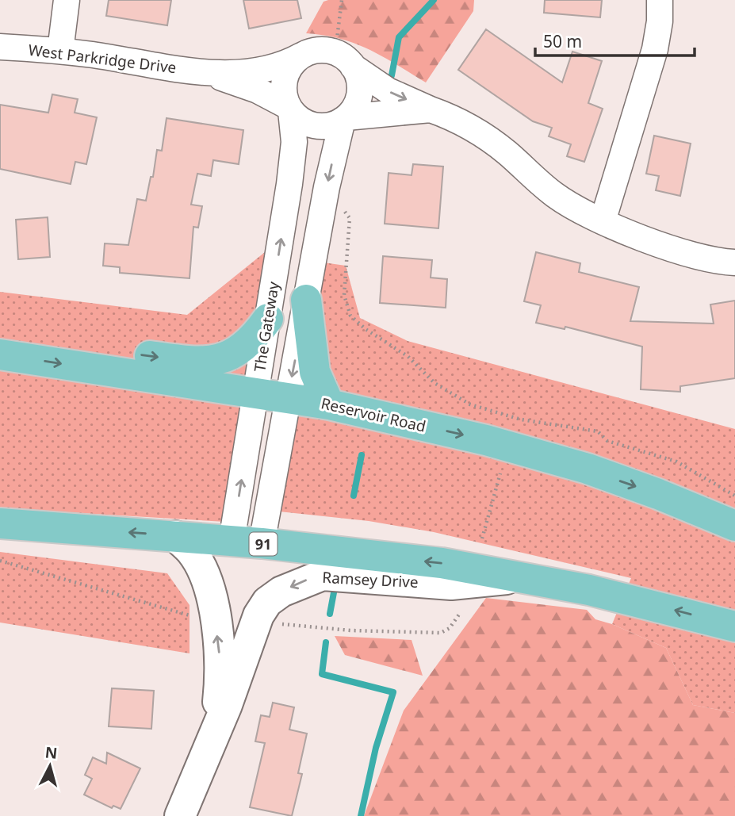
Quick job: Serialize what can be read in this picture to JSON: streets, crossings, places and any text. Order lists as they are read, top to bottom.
{
  "streets": {
    "main road": ["Reservoir Road", "91", "Ramsey Drive"],
    "street": ["West Parkridge Drive", "The Gateway"]
  },
  "crossings": [
    ["West Parkridge Drive", "The Gateway"],
    ["The Gateway", "Reservoir Road"],
    ["The Gateway", "91"],
    ["91", "Ramsey Drive"]
  ],
  "scale_bar": "50 m",
  "north": "top"
}
